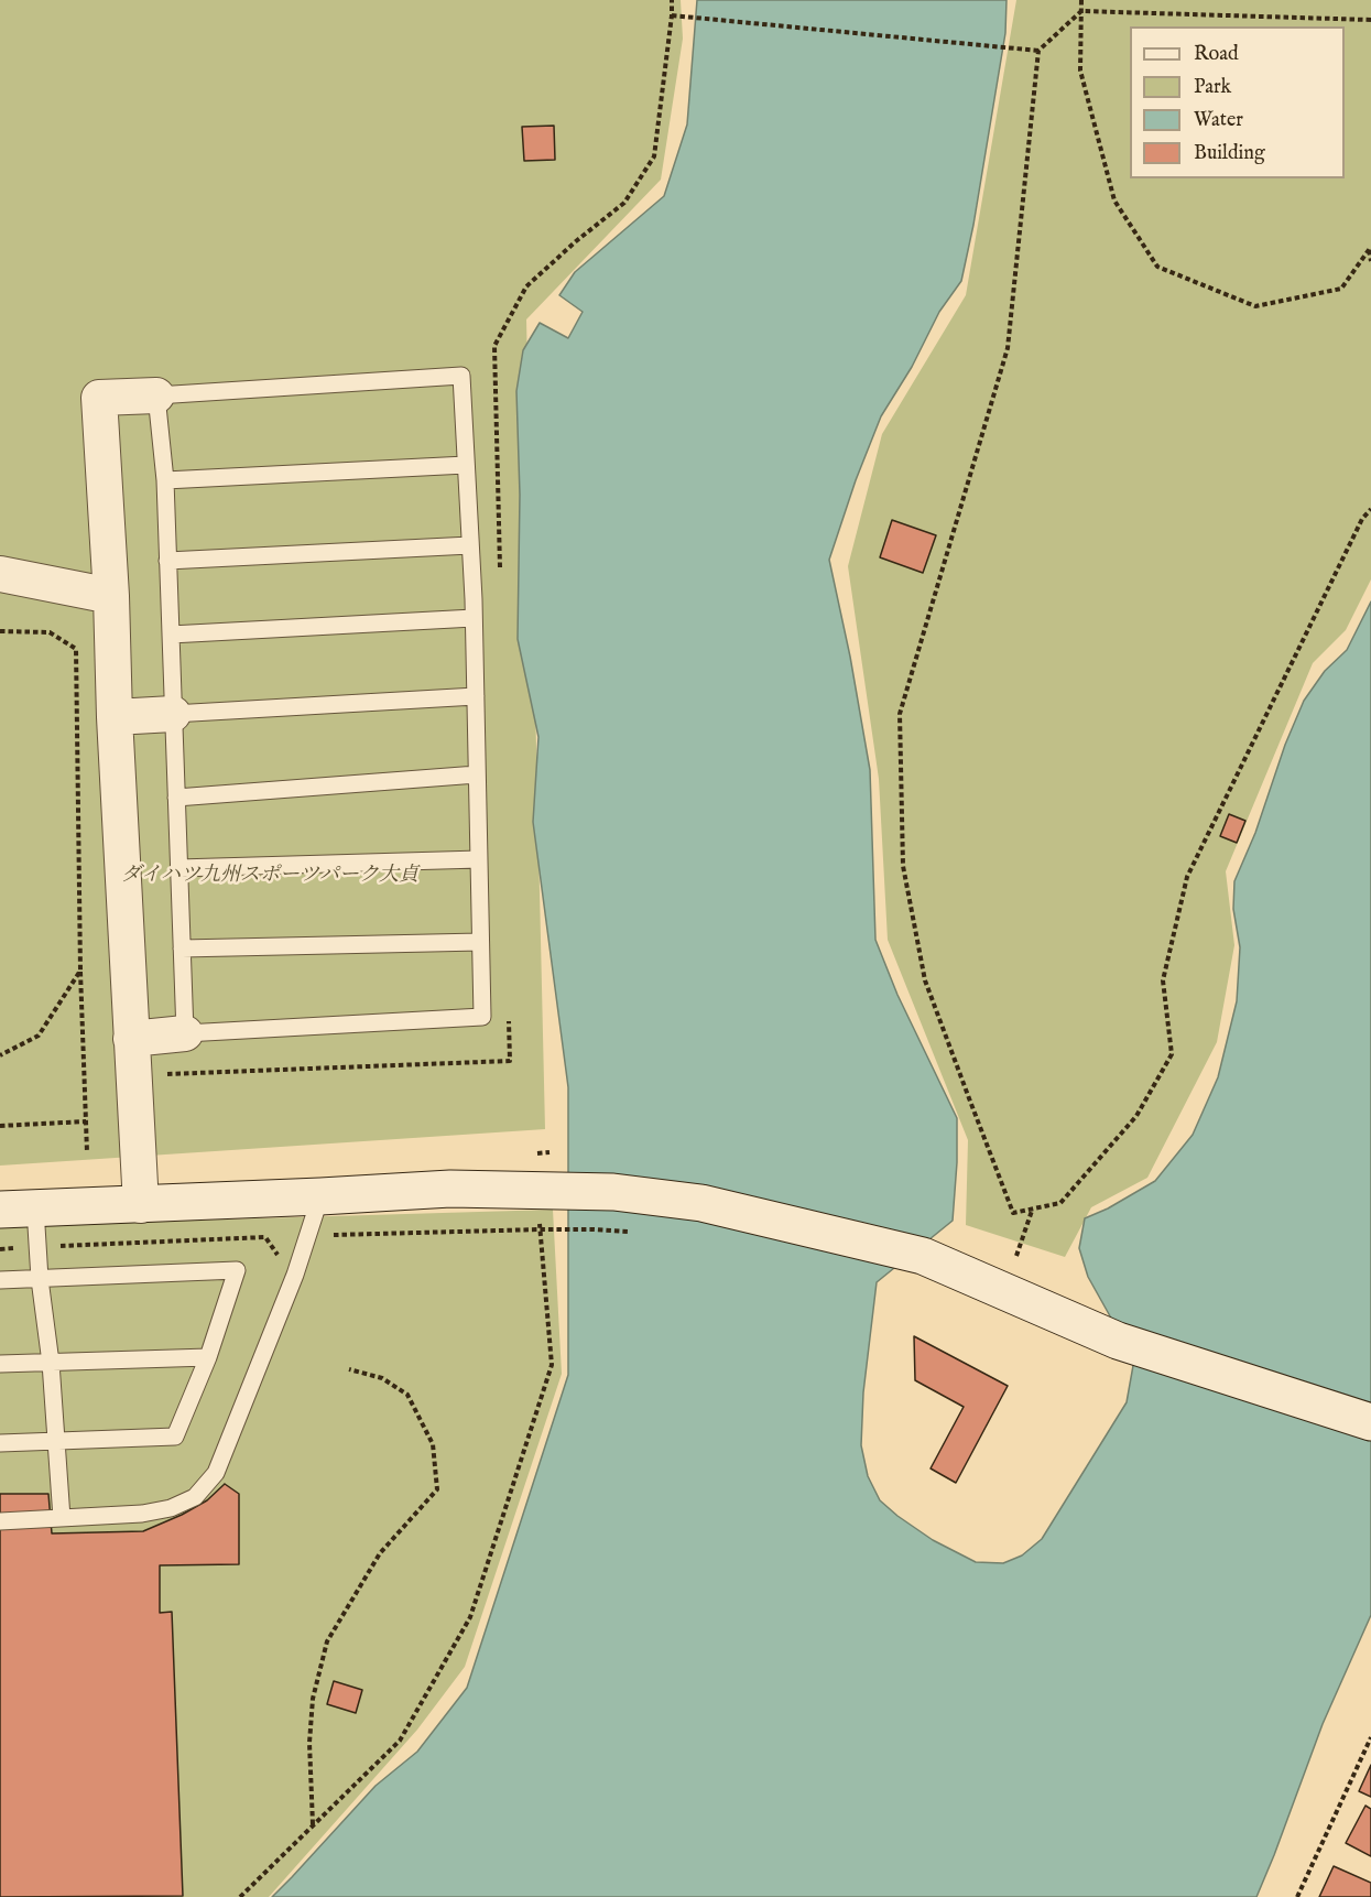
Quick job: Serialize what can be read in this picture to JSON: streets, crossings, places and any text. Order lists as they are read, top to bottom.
{
  "parks": ["ダイハツ九州スポーツパーク大貞"],
  "legend": [
    "Road",
    "Park",
    "Water",
    "Building"
  ]
}
